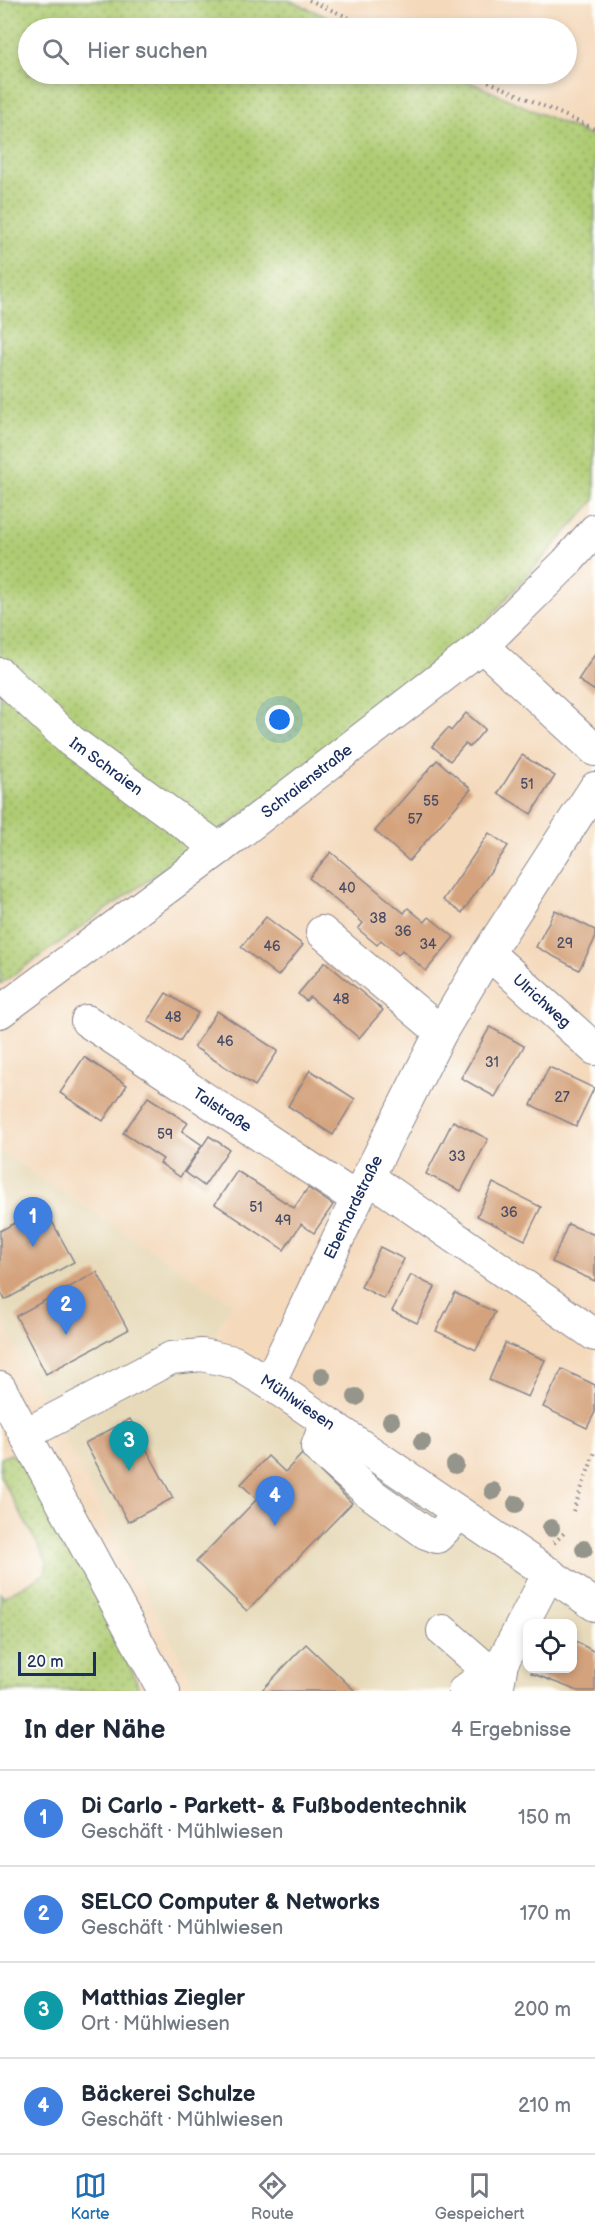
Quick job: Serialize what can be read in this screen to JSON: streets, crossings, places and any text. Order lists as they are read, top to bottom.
{
  "streets": {
    "street": [
      "Im Schraien",
      "Schraienstraße",
      "Ulrichweg",
      "Talstraße",
      "Eberhardstraße",
      "Mühlwiesen"
    ]
  },
  "crossings": [
    ["Im Schraien", "Schraienstraße"],
    ["Ulrichweg", "Eberhardstraße"],
    ["Talstraße", "Eberhardstraße"],
    ["Eberhardstraße", "Mühlwiesen"]
  ],
  "house_numbers": [
    "51",
    "55",
    "57",
    "40",
    "38",
    "36",
    "29",
    "34",
    "46",
    "48",
    "48",
    "46",
    "31",
    "27",
    "59",
    "33",
    "51",
    "36",
    "49"
  ],
  "scale_bar": "20 m",
  "page": {
    "search": "Hier suchen",
    "pins": [
      "1",
      "2",
      "3",
      "4"
    ],
    "scale": "20 m",
    "heading": ["In der Nähe", "4 Ergebnisse"],
    "list": [
      {
        "mark": "1",
        "name": "Di Carlo - Parkett- & Fußbodentechnik",
        "note": "Geschäft · Mühlwiesen",
        "value": "150 m"
      },
      {
        "mark": "2",
        "name": "SELCO Computer & Networks",
        "note": "Geschäft · Mühlwiesen",
        "value": "170 m"
      },
      {
        "mark": "3",
        "name": "Matthias Ziegler",
        "note": "Ort · Mühlwiesen",
        "value": "200 m"
      },
      {
        "mark": "4",
        "name": "Bäckerei Schulze",
        "note": "Geschäft · Mühlwiesen",
        "value": "210 m"
      }
    ],
    "nav": ["Karte", "Route", "Gespeichert"]
  }
}
